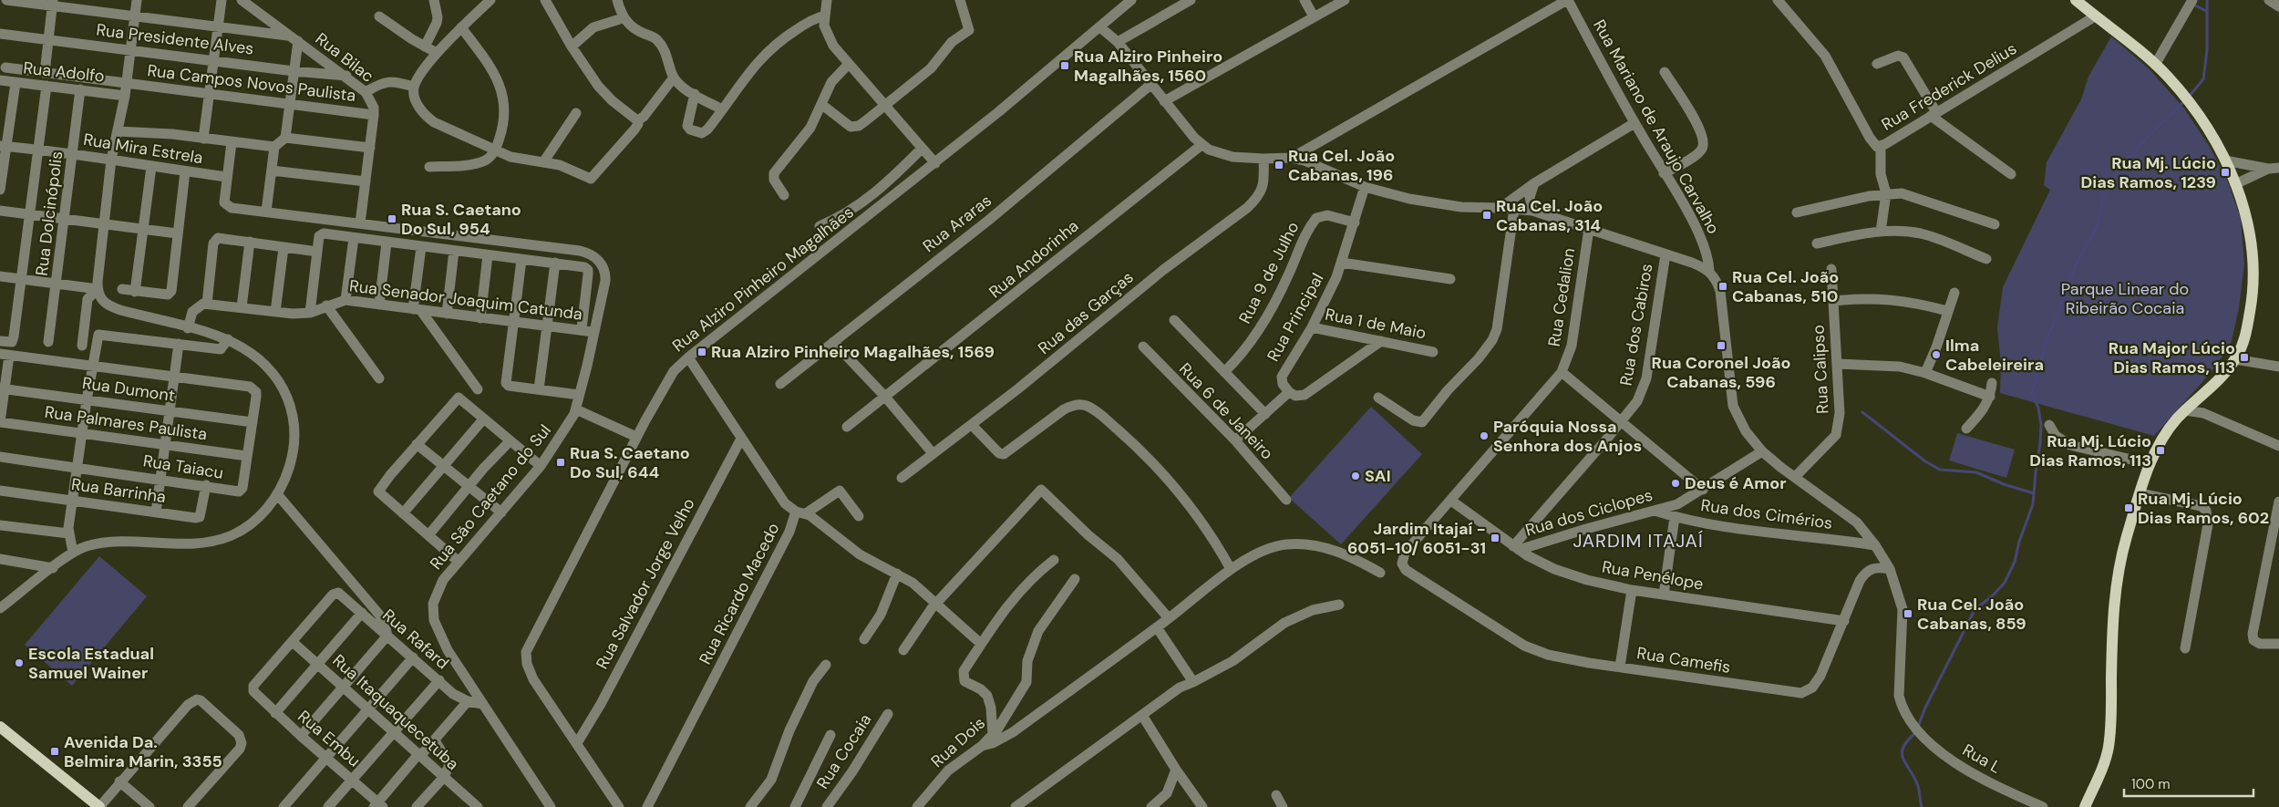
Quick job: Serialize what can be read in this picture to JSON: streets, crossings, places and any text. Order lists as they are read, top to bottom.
{
  "streets": {
    "street": [
      "Rua Presidente Alves",
      "Rua Bilac",
      "Rua Adolfo",
      "Rua Campos Novos Paulista",
      "Rua Frederick Delius",
      "Rua Mariano de Araujo Carvalho",
      "Rua Mira Estrela",
      "Rua Dolcinópolis",
      "Rua Araras",
      "Rua Andorinha",
      "Rua 9 de Julho",
      "Rua Alziro Pinheiro Magalhães",
      "Rua Cedalion",
      "Rua Senador Joaquim Catunda",
      "Rua das Garças",
      "Rua Principal",
      "Rua 1 de Maio",
      "Rua dos Cabiros",
      "Rua Calipso",
      "Rua Dumont",
      "Rua 6 de Janeiro",
      "Rua Palmares Paulista",
      "Rua Taiacu",
      "Rua Barrinha",
      "Rua São Caetano do Sul",
      "Rua dos Ciclopes",
      "Rua dos Cimérios",
      "Rua Penélope",
      "Rua Salvador Jorge Velho",
      "Rua Ricardo Macedo",
      "Rua Rafard",
      "Rua Camefis",
      "Rua Itaquaquecetuba",
      "Rua Embu",
      "Rua Dois",
      "Rua Cocaia",
      "Rua L"
    ]
  },
  "crossings": [
    ["Rua Presidente Alves", "Rua Bilac"],
    ["Rua Bilac", "Rua Campos Novos Paulista"],
    ["Rua Bilac", "Rua São Caetano do Sul"],
    ["Rua Adolfo", "Rua Campos Novos Paulista"],
    ["Rua Adolfo", "Rua Dolcinópolis"],
    ["Rua Mariano de Araujo Carvalho", "Rua Calipso"],
    ["Rua Mariano de Araujo Carvalho", "Rua dos Ciclopes"],
    ["Rua Mariano de Araujo Carvalho", "Rua L"],
    ["Rua Mira Estrela", "Rua Dolcinópolis"],
    ["Rua Mira Estrela", "Rua São Caetano do Sul"],
    ["Rua 9 de Julho", "Rua Principal"],
    ["Rua Alziro Pinheiro Magalhães", "Rua Salvador Jorge Velho"],
    ["Rua Alziro Pinheiro Magalhães", "Rua Ricardo Macedo"],
    ["Rua Cedalion", "Rua Penélope"],
    ["Rua Cedalion", "Rua Camefis"],
    ["Rua Senador Joaquim Catunda", "Rua São Caetano do Sul"],
    ["Rua Principal", "Rua 1 de Maio"],
    ["Rua dos Cabiros", "Rua dos Ciclopes"],
    ["Rua dos Cabiros", "Rua Penélope"],
    ["Rua Calipso", "Rua L"],
    ["Rua Dumont", "Rua Taiacu"],
    ["Rua Palmares Paulista", "Rua Taiacu"],
    ["Rua Taiacu", "Rua Barrinha"],
    ["Rua São Caetano do Sul", "Rua Rafard"],
    ["Rua dos Ciclopes", "Rua dos Cimérios"],
    ["Rua dos Ciclopes", "Rua Penélope"],
    ["Rua dos Cimérios", "Rua L"],
    ["Rua Penélope", "Rua Camefis"],
    ["Rua Salvador Jorge Velho", "Rua Ricardo Macedo"],
    ["Rua Rafard", "Rua Itaquaquecetuba"],
    ["Rua Rafard", "Rua Embu"],
    ["Rua Camefis", "Rua L"],
    ["Rua Itaquaquecetuba", "Rua Embu"]
  ],
  "districts": ["JARDIM ITAJAÍ"],
  "parks": ["Parque Linear do Ribeirão Cocaia"],
  "places": {
    "transit": [
      "Rua Alziro Pinheiro Magalhães, 1560",
      "Rua Cel. João Cabanas, 196",
      "Rua Mj. Lúcio Dias Ramos, 1239",
      "Rua Cel. João Cabanas, 314",
      "Rua S. Caetano Do Sul, 954",
      "Rua Cel. João Cabanas, 510",
      "Rua Coronel João Cabanas, 596",
      "Rua Alziro Pinheiro Magalhães, 1569",
      "Rua Major Lúcio Dias Ramos, 113",
      "Rua Mj. Lúcio Dias Ramos, 113",
      "Rua S. Caetano Do Sul, 644",
      "Rua Mj. Lúcio Dias Ramos, 602",
      "Jardim Itajaí - 6051-10/ 6051-31",
      "Rua Cel. João Cabanas, 859",
      "Avenida Da. Belmira Marin, 3355"
    ],
    "other": [
      "Ilma Cabeleireira",
      "Paróquia Nossa Senhora dos Anjos",
      "SAI",
      "Deus é Amor",
      "Escola Estadual Samuel Wainer"
    ]
  },
  "scale_bar": "100 m"
}
